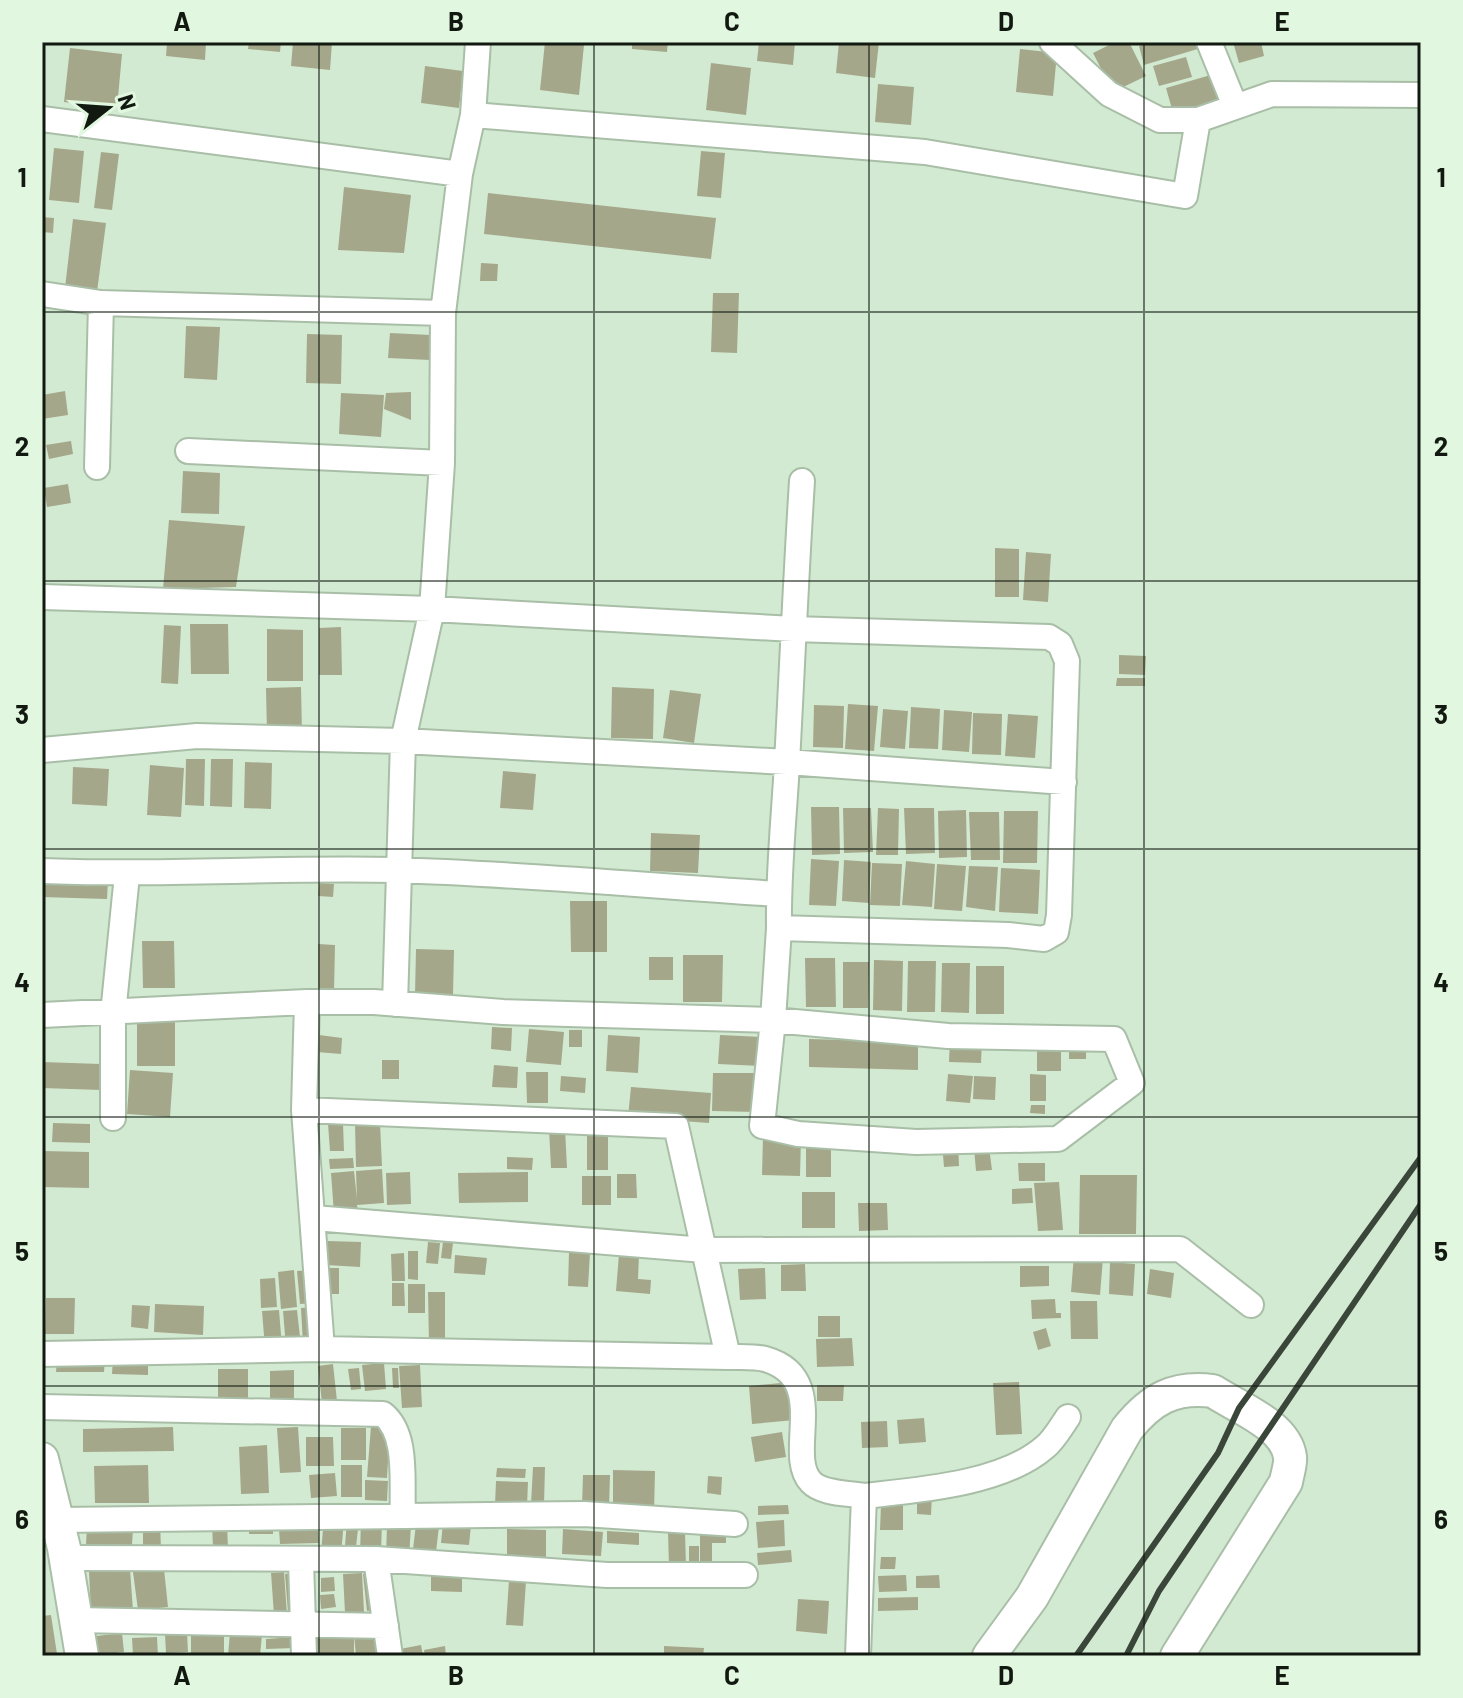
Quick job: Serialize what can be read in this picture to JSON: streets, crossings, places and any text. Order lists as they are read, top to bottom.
{
  "north": "right",
  "grid": {
    "columns": [
      "A",
      "B",
      "C",
      "D",
      "E"
    ],
    "rows": [
      "1",
      "2",
      "3",
      "4",
      "5",
      "6"
    ]
  }
}
